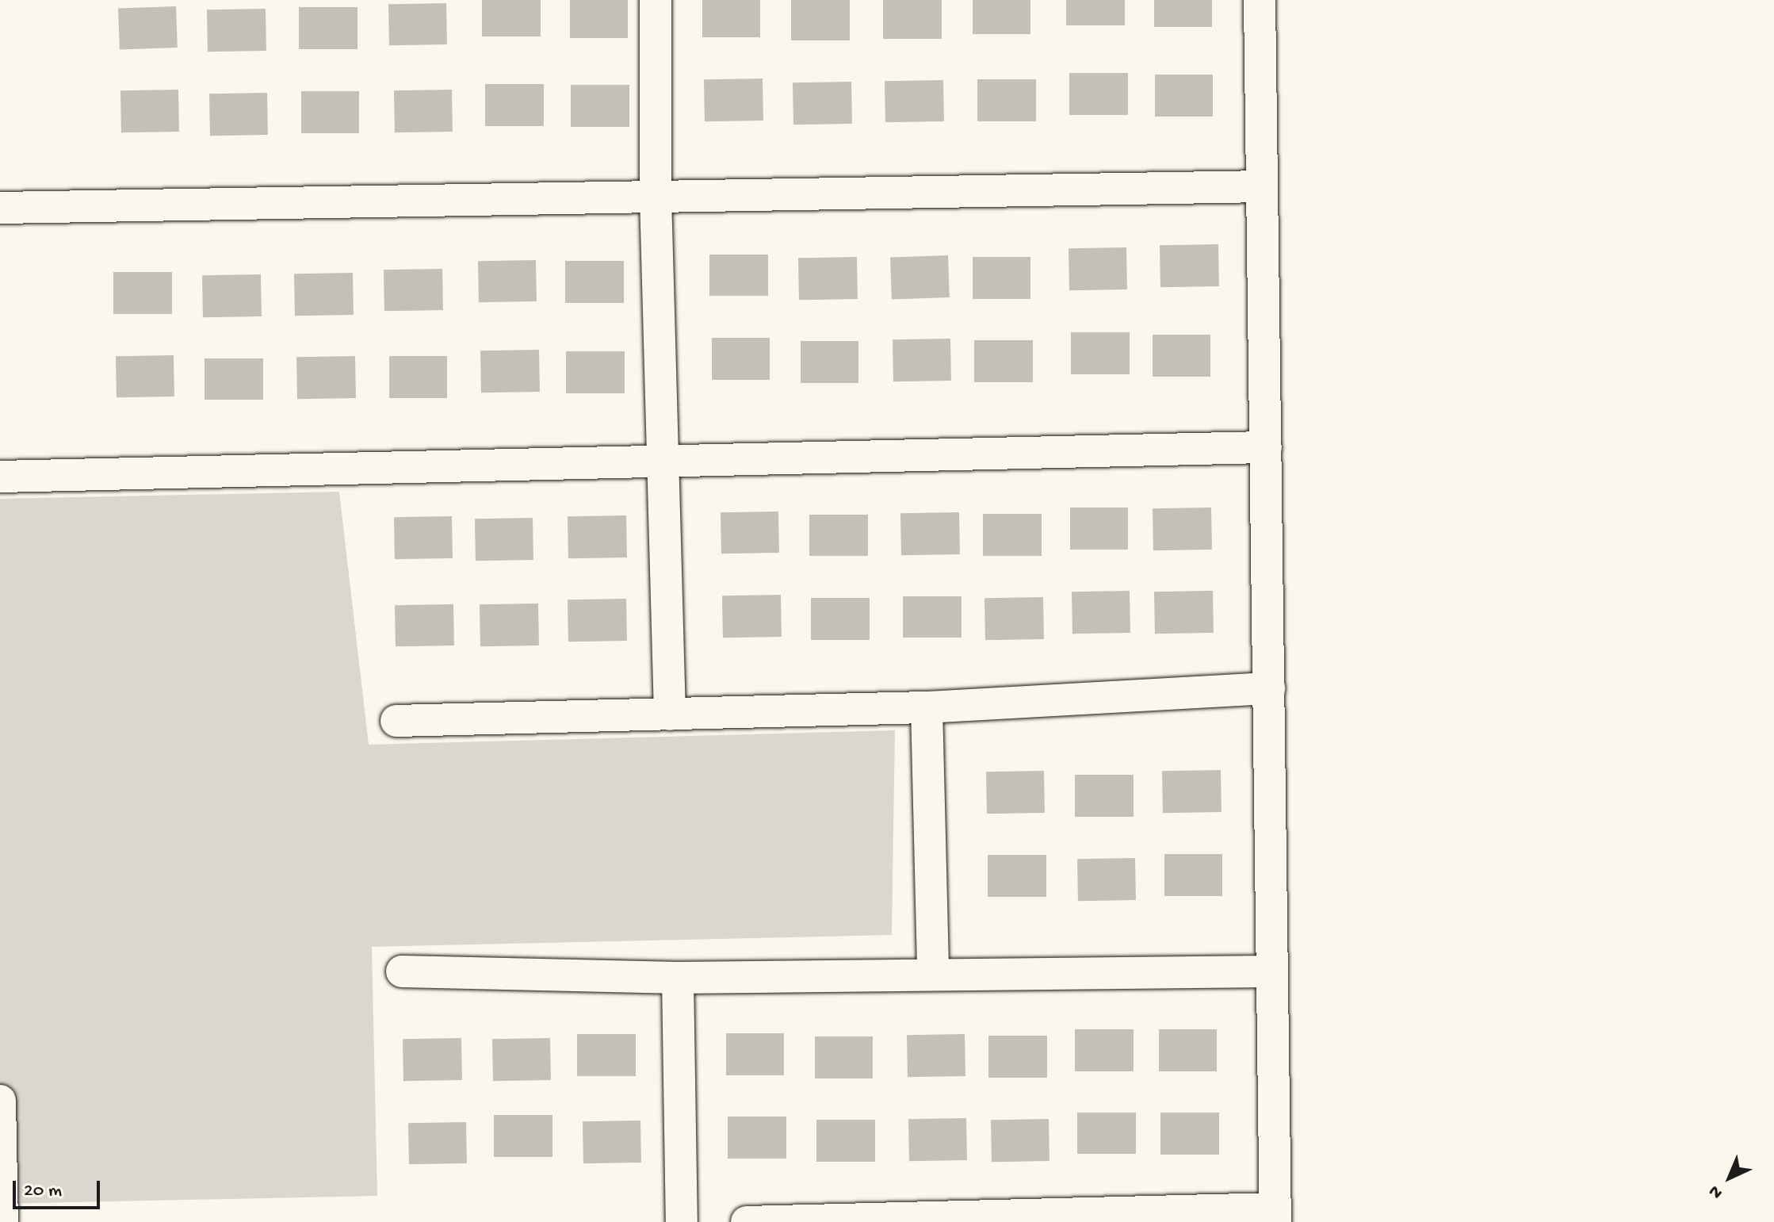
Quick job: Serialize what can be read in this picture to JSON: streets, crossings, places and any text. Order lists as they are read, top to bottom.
{
  "scale_bar": "20 m",
  "north": "bottom left"
}
